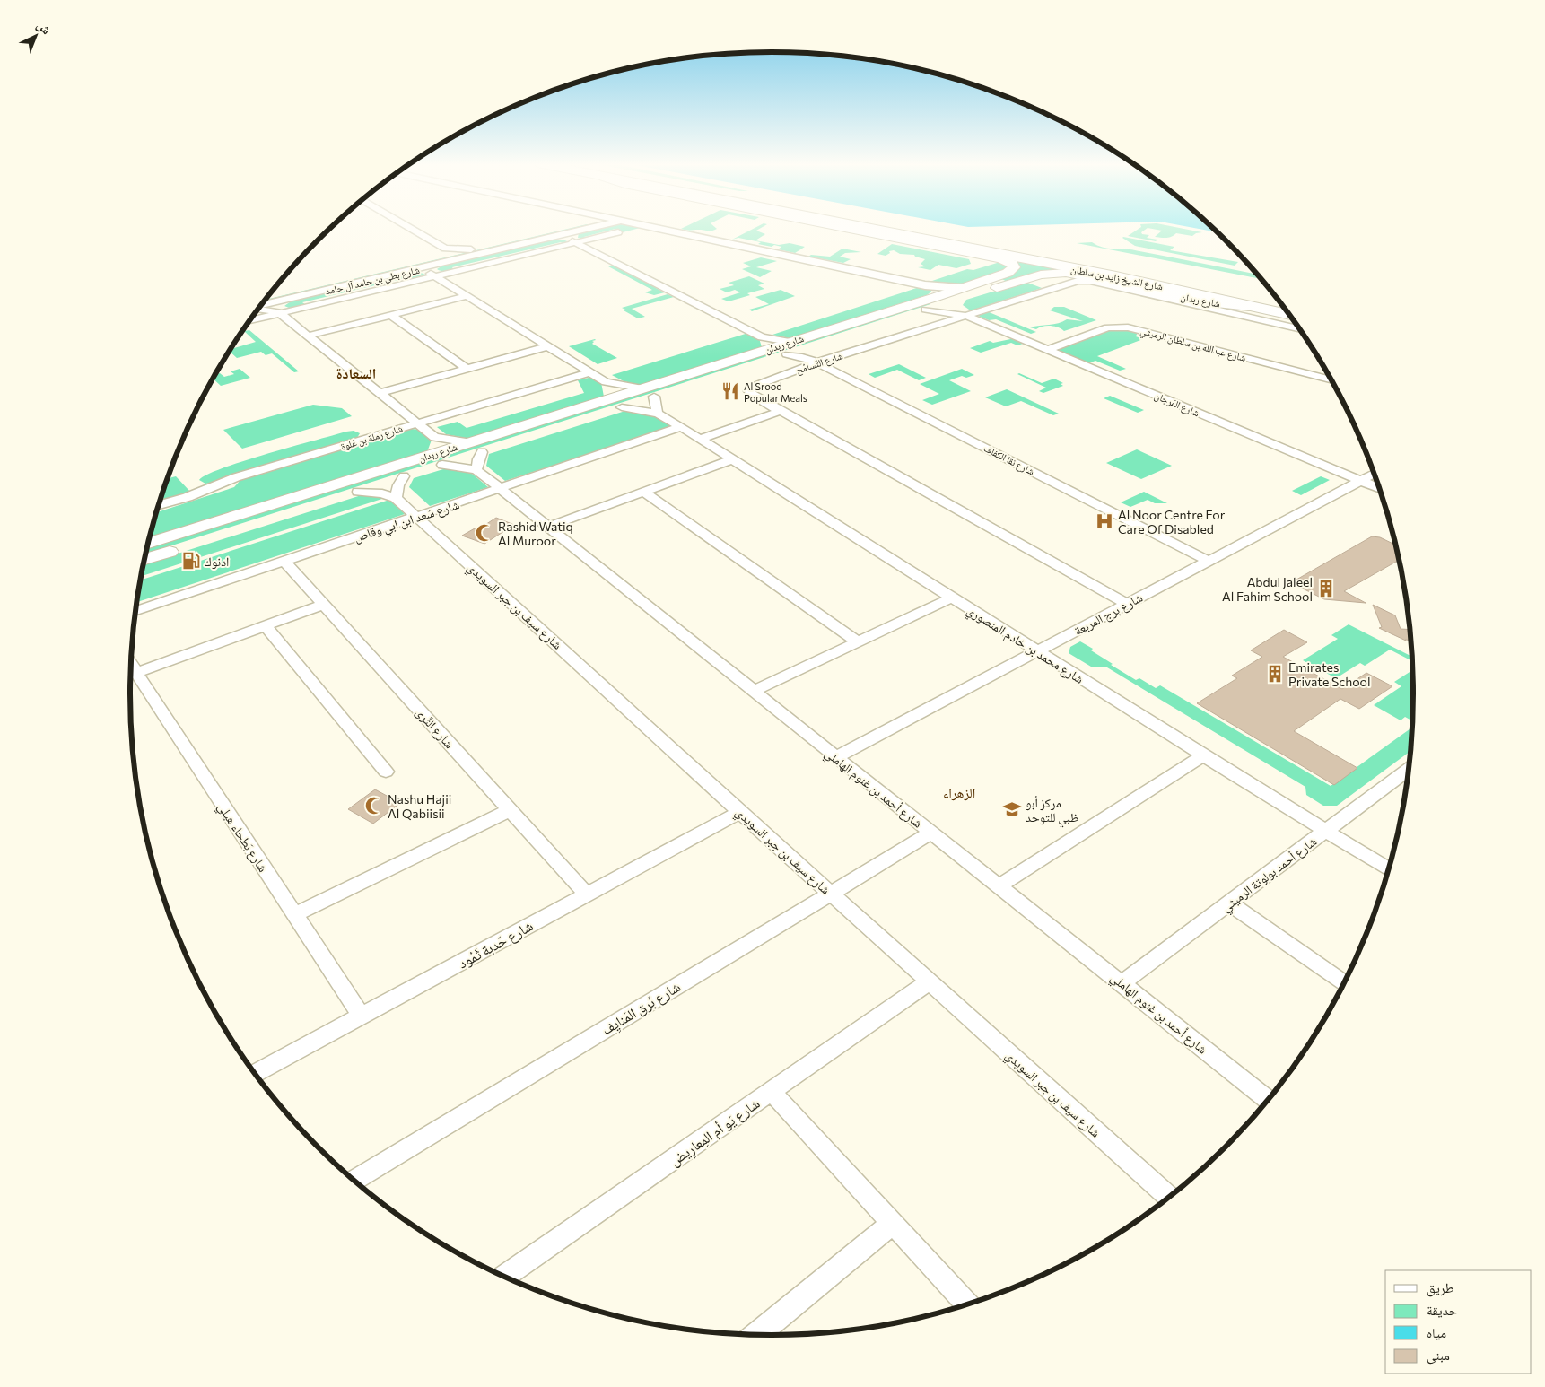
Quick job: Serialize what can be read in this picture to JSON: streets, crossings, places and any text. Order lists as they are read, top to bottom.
{
  "streets": {
    "highway": ["شارع الشيخ زايد بن سلطان"],
    "main road": ["شارع ربدان"],
    "street": [
      "شارع بطي بن حامد آل حامد",
      "شارع عبدالله بن سلطان الرميثي",
      "شارع التَّسامُح",
      "شارع المَرجان",
      "شارع رَملة بن عَلوة",
      "شارع نقا الكفاف",
      "شارع سَعد ابن ابي وقاص",
      "شارع سيف بن جبر السويدي",
      "شارع برج المربعة",
      "شارع محمد بن خادم المنصوري",
      "شارع الثَّرى",
      "شارع أحمد بن غنوم الهاملي",
      "شارع بَطحاء هيلي",
      "شارع أحمد بولوتة الرميثي",
      "شارع حَدبة ثَمُود",
      "شارع بُرق المَنايِف",
      "شارع يَو أم المِعارِيض"
    ]
  },
  "crossings": [
    ["شارع الشيخ زايد بن سلطان", "شارع ربدان"],
    ["شارع ربدان", "شارع التَّسامُح"],
    ["شارع ربدان", "شارع المَرجان"],
    ["شارع ربدان", "شارع نقا الكفاف"],
    ["شارع ربدان", "شارع محمد بن خادم المنصوري"],
    ["شارع ربدان", "شارع أحمد بن غنوم الهاملي"],
    ["شارع عبدالله بن سلطان الرميثي", "شارع المَرجان"],
    ["شارع التَّسامُح", "شارع المَرجان"],
    ["شارع التَّسامُح", "شارع نقا الكفاف"],
    ["شارع التَّسامُح", "شارع برج المربعة"],
    ["شارع المَرجان", "شارع برج المربعة"],
    ["شارع نقا الكفاف", "شارع برج المربعة"],
    ["شارع سَعد ابن ابي وقاص", "شارع سيف بن جبر السويدي"],
    ["شارع سَعد ابن ابي وقاص", "شارع محمد بن خادم المنصوري"],
    ["شارع سَعد ابن ابي وقاص", "شارع الثَّرى"],
    ["شارع سَعد ابن ابي وقاص", "شارع أحمد بن غنوم الهاملي"],
    ["شارع سيف بن جبر السويدي", "شارع حَدبة ثَمُود"],
    ["شارع سيف بن جبر السويدي", "شارع بُرق المَنايِف"],
    ["شارع سيف بن جبر السويدي", "شارع يَو أم المِعارِيض"],
    ["شارع برج المربعة", "شارع محمد بن خادم المنصوري"],
    ["شارع برج المربعة", "شارع أحمد بن غنوم الهاملي"],
    ["شارع محمد بن خادم المنصوري", "شارع أحمد بولوتة الرميثي"],
    ["شارع الثَّرى", "شارع حَدبة ثَمُود"],
    ["شارع أحمد بن غنوم الهاملي", "شارع أحمد بولوتة الرميثي"],
    ["شارع أحمد بن غنوم الهاملي", "شارع بُرق المَنايِف"],
    ["شارع بَطحاء هيلي", "شارع حَدبة ثَمُود"]
  ],
  "districts": ["السعادة", "الزهراء"],
  "places": {
    "restaurant": ["Al Srood Popular Meals"],
    "hospital": ["Al Noor Centre For Care Of Disabled"],
    "mosque": ["Rashid Watiq Al Muroor", "Nashu Hajii Al Qabiisii"],
    "fuel station": ["ادنوك"],
    "building": ["Abdul Jaleel Al Fahim School", "Emirates Private School"],
    "school or university": ["مركز أبو ظبي للتوحد"]
  },
  "legend": [
    "طريق",
    "حديقة",
    "مياه",
    "مبنى"
  ],
  "north": "top right"
}
